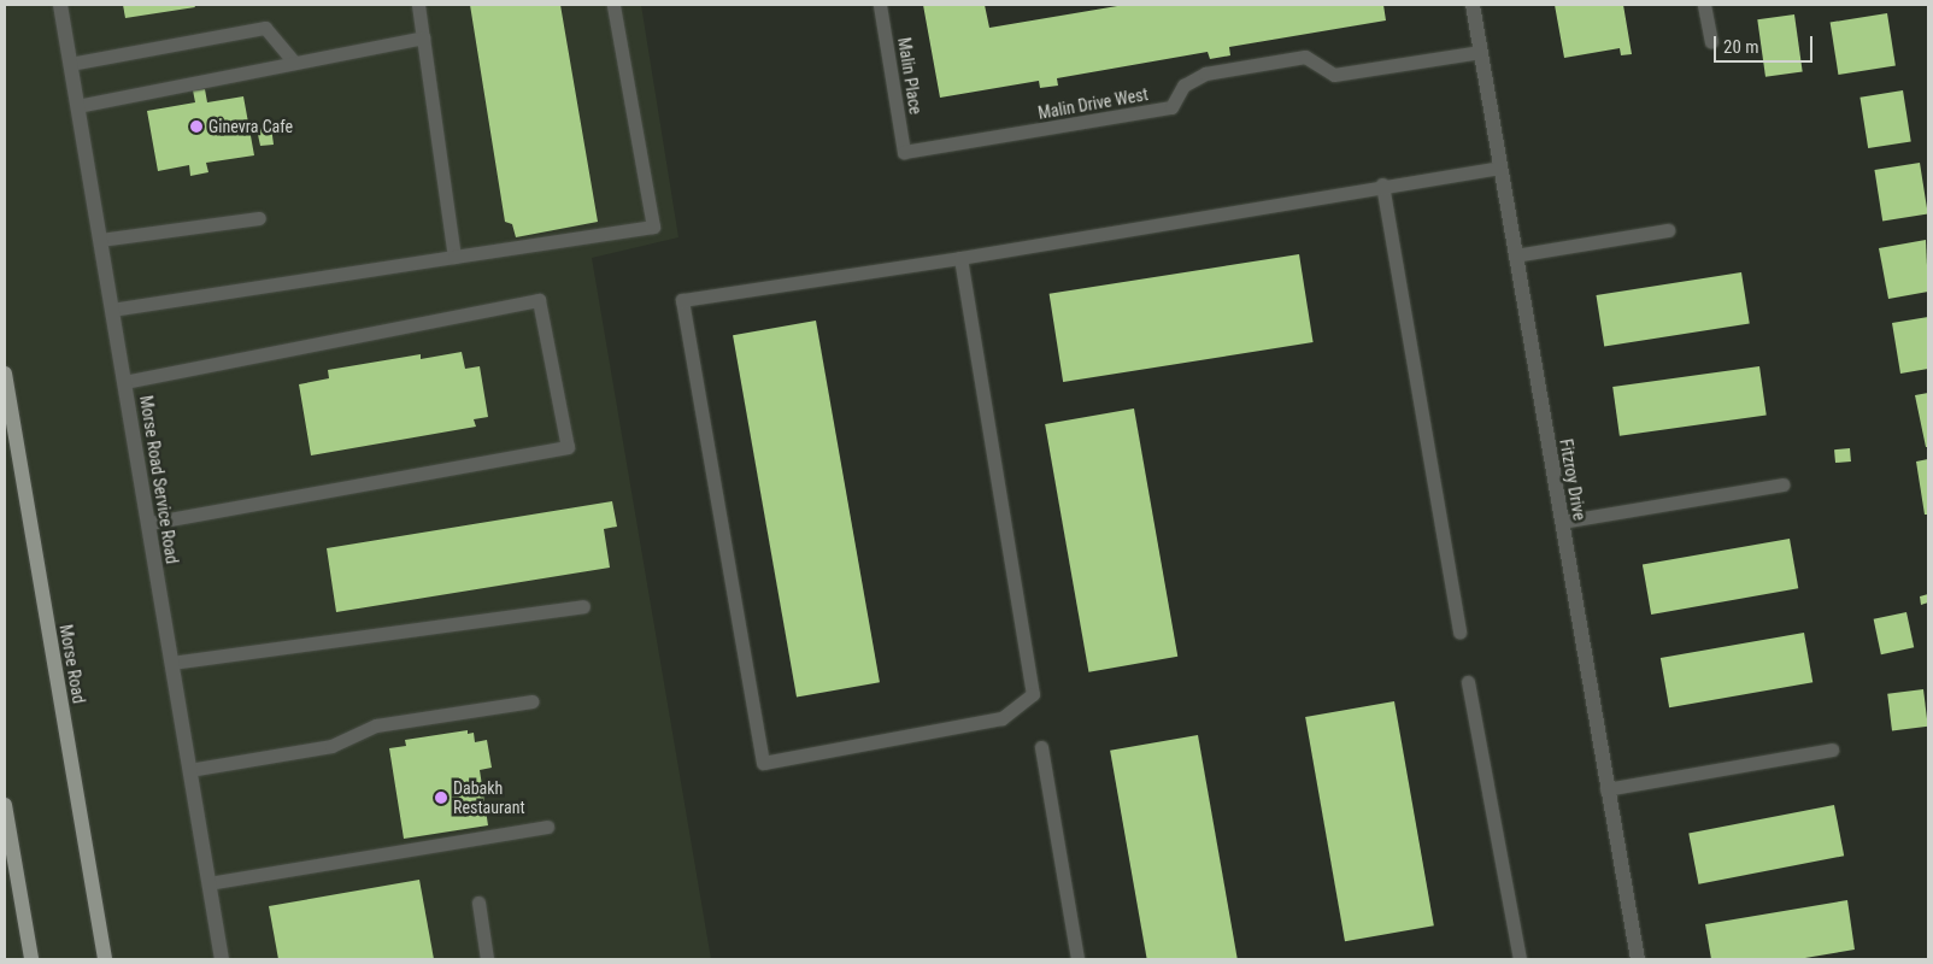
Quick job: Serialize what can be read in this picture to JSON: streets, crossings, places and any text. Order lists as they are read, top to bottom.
{
  "streets": {
    "main road": ["Morse Road"],
    "street": ["Morse Road Service Road", "Fitzroy Drive"],
    "lane": ["Malin Place", "Malin Drive West"]
  },
  "crossings": [
    ["Malin Place", "Malin Drive West"],
    ["Malin Drive West", "Fitzroy Drive"]
  ],
  "places": ["Ginevra Cafe", "Dabakh Restaurant"],
  "scale_bar": "20 m"
}
